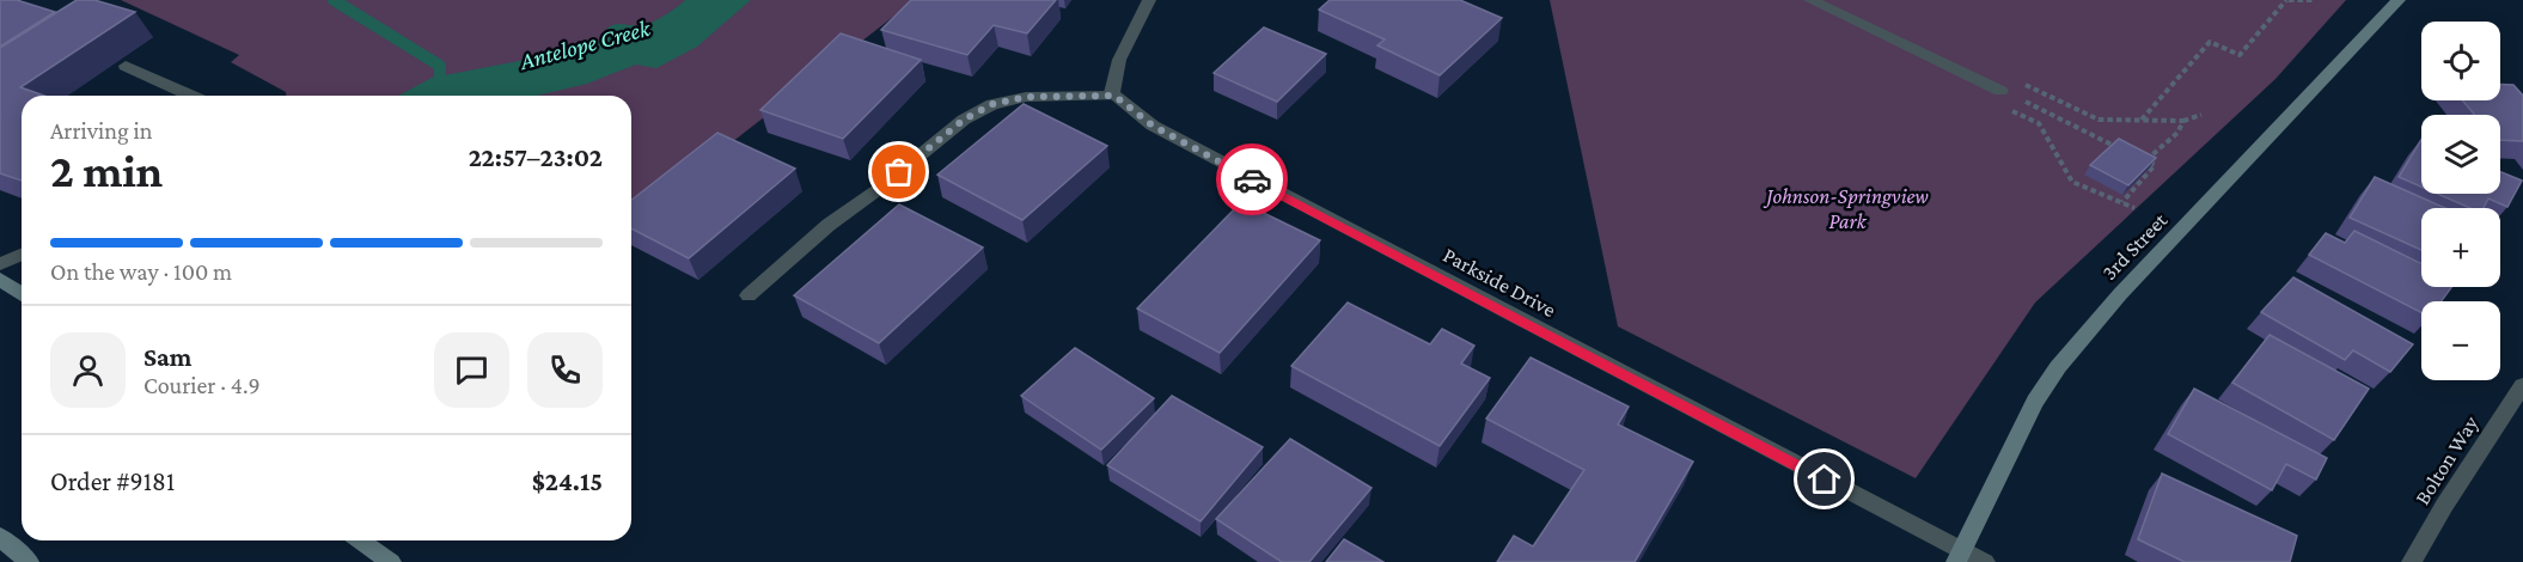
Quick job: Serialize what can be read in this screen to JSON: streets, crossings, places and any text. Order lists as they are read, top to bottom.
{
  "streets": {
    "street": ["3rd Street", "Parkside Drive", "Bolton Way"]
  },
  "crossings": [
    ["3rd Street", "Parkside Drive"]
  ],
  "water": ["Antelope Creek"],
  "parks": ["Johnson-Springview Park"],
  "page": {
    "map_buttons": ["+", "−"],
    "heading": ["2 min", "Arriving in", "22:57–23:02"],
    "panel": [
      "Sam",
      "Courier · 4.9",
      "Order #9181",
      "$24.15"
    ],
    "bar": "On the way · 100 m"
  }
}
